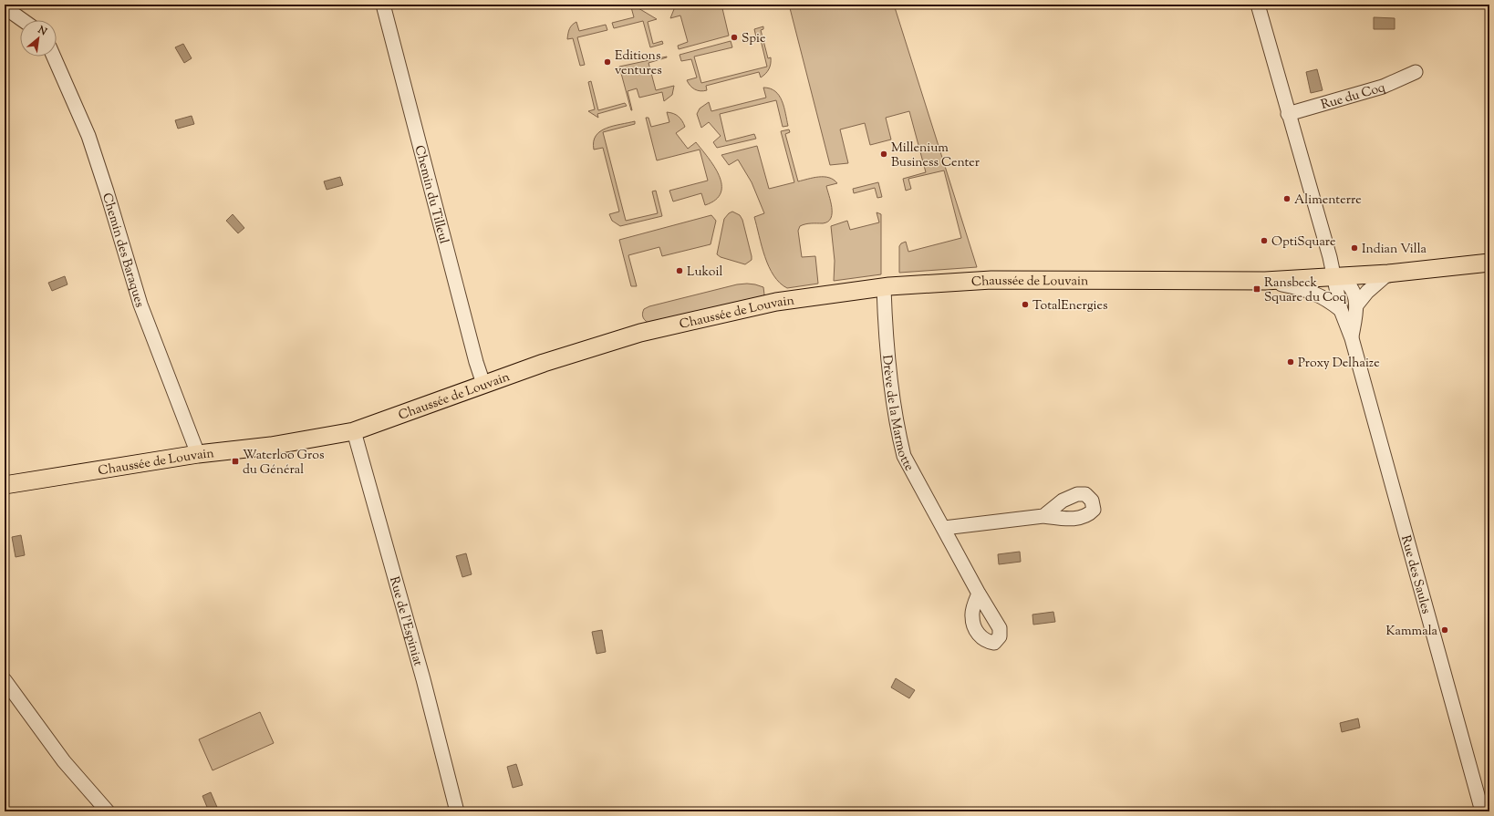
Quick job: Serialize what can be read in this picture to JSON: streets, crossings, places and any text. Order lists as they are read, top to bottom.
{
  "streets": {
    "main road": ["Chaussée de Louvain"],
    "street": [
      "Rue du Coq",
      "Chemin du Tilleul",
      "Chemin des Baraques",
      "Drève de la Marmotte",
      "Rue des Saules",
      "Rue de l'Espiniat"
    ]
  },
  "crossings": [
    ["Chemin du Tilleul", "Chaussée de Louvain"],
    ["Chemin des Baraques", "Chaussée de Louvain"],
    ["Chaussée de Louvain", "Drève de la Marmotte"],
    ["Chaussée de Louvain", "Rue des Saules"],
    ["Chaussée de Louvain", "Rue de l'Espiniat"]
  ],
  "places": {
    "other": [
      "Spie",
      "Editions ventures",
      "Millenium Business Center",
      "Alimenterre",
      "OptiSquare",
      "Indian Villa",
      "Lukoil",
      "TotalEnergies",
      "Proxy Delhaize",
      "Kammala"
    ],
    "transit": ["Ransbeck Square du Coq", "Waterloo Gros du Général"]
  },
  "north": "top right"
}
